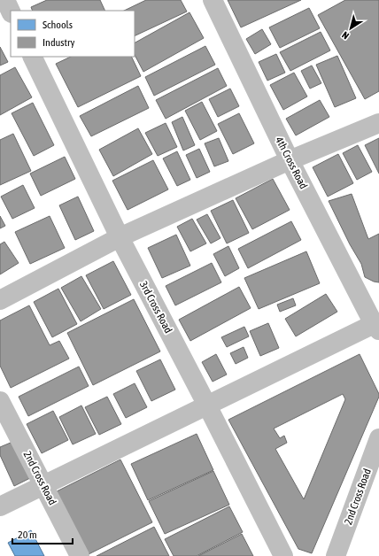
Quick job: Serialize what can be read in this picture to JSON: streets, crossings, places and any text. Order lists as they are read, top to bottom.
{
  "streets": {
    "street": ["4th Cross Road", "3rd Cross Road", "2nd Cross Road"]
  },
  "legend": ["Schools", "Industry"],
  "scale_bar": "20 m",
  "north": "bottom left"
}
